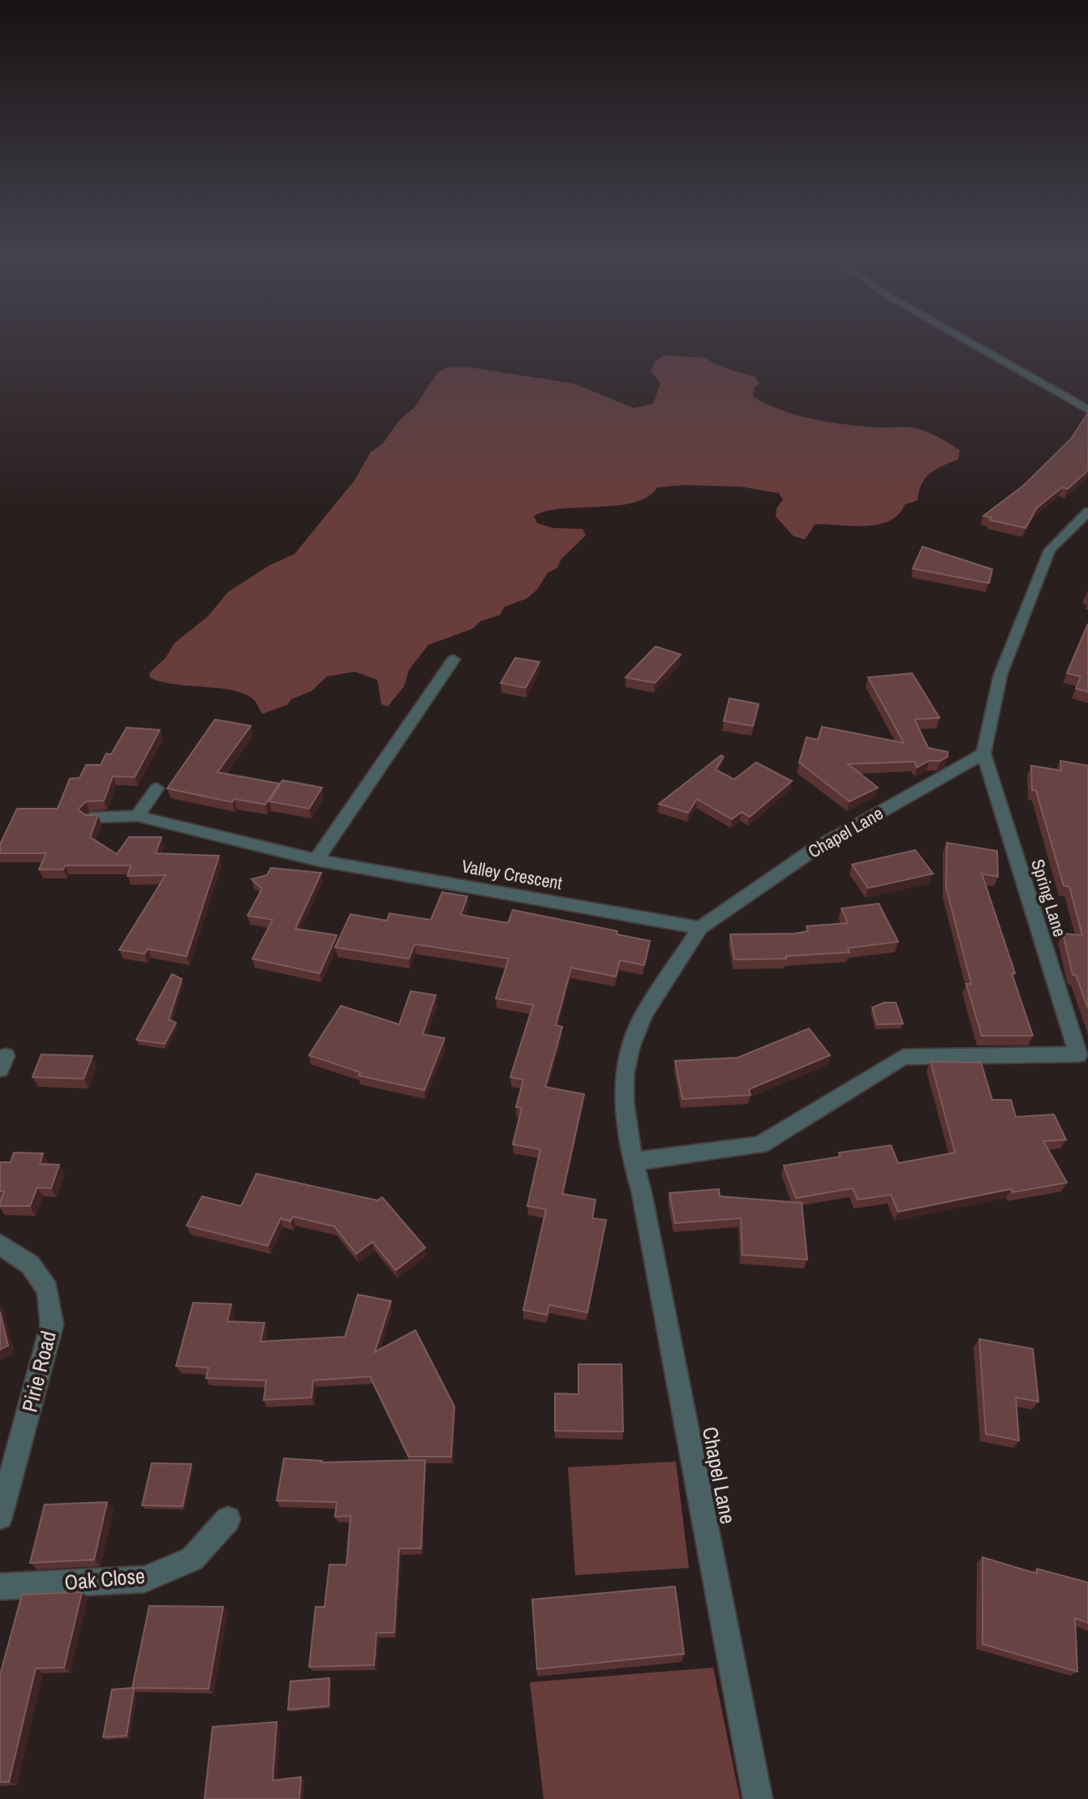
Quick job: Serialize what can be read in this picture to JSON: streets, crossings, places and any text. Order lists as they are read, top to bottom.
{
  "streets": {
    "street": [
      "Chapel Lane",
      "Valley Crescent",
      "Spring Lane",
      "Pirie Road",
      "Oak Close"
    ]
  },
  "crossings": [
    ["Chapel Lane", "Valley Crescent"],
    ["Chapel Lane", "Spring Lane"]
  ]
}
